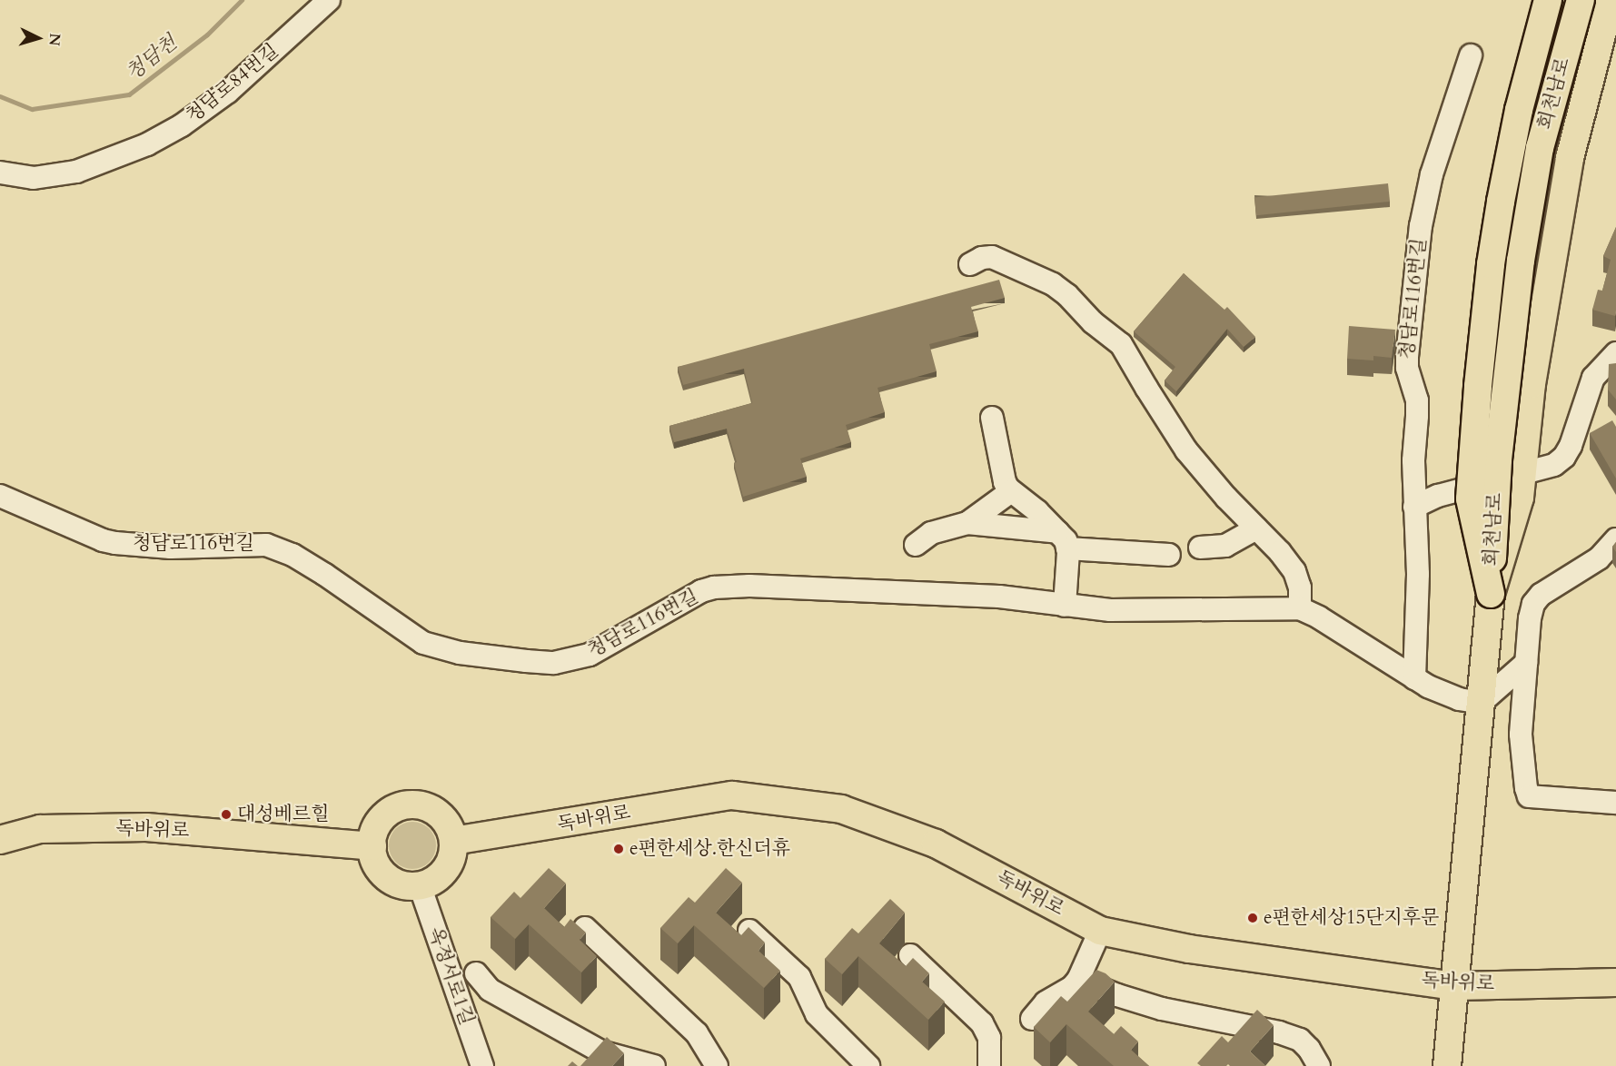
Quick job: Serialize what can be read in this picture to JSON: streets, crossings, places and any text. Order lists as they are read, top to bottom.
{
  "streets": {
    "main road": ["회천남로", "독바위로"],
    "street": ["청담로84번길", "청담로116번길", "옥정서로1길"]
  },
  "crossings": [
    ["회천남로", "청담로116번길"],
    ["회천남로", "독바위로"],
    ["독바위로", "옥정서로1길"]
  ],
  "water": ["청담천"],
  "places": ["대성베르힐", "e편한세상.한신더휴", "e편한세상15단지후문"],
  "north": "right"
}
